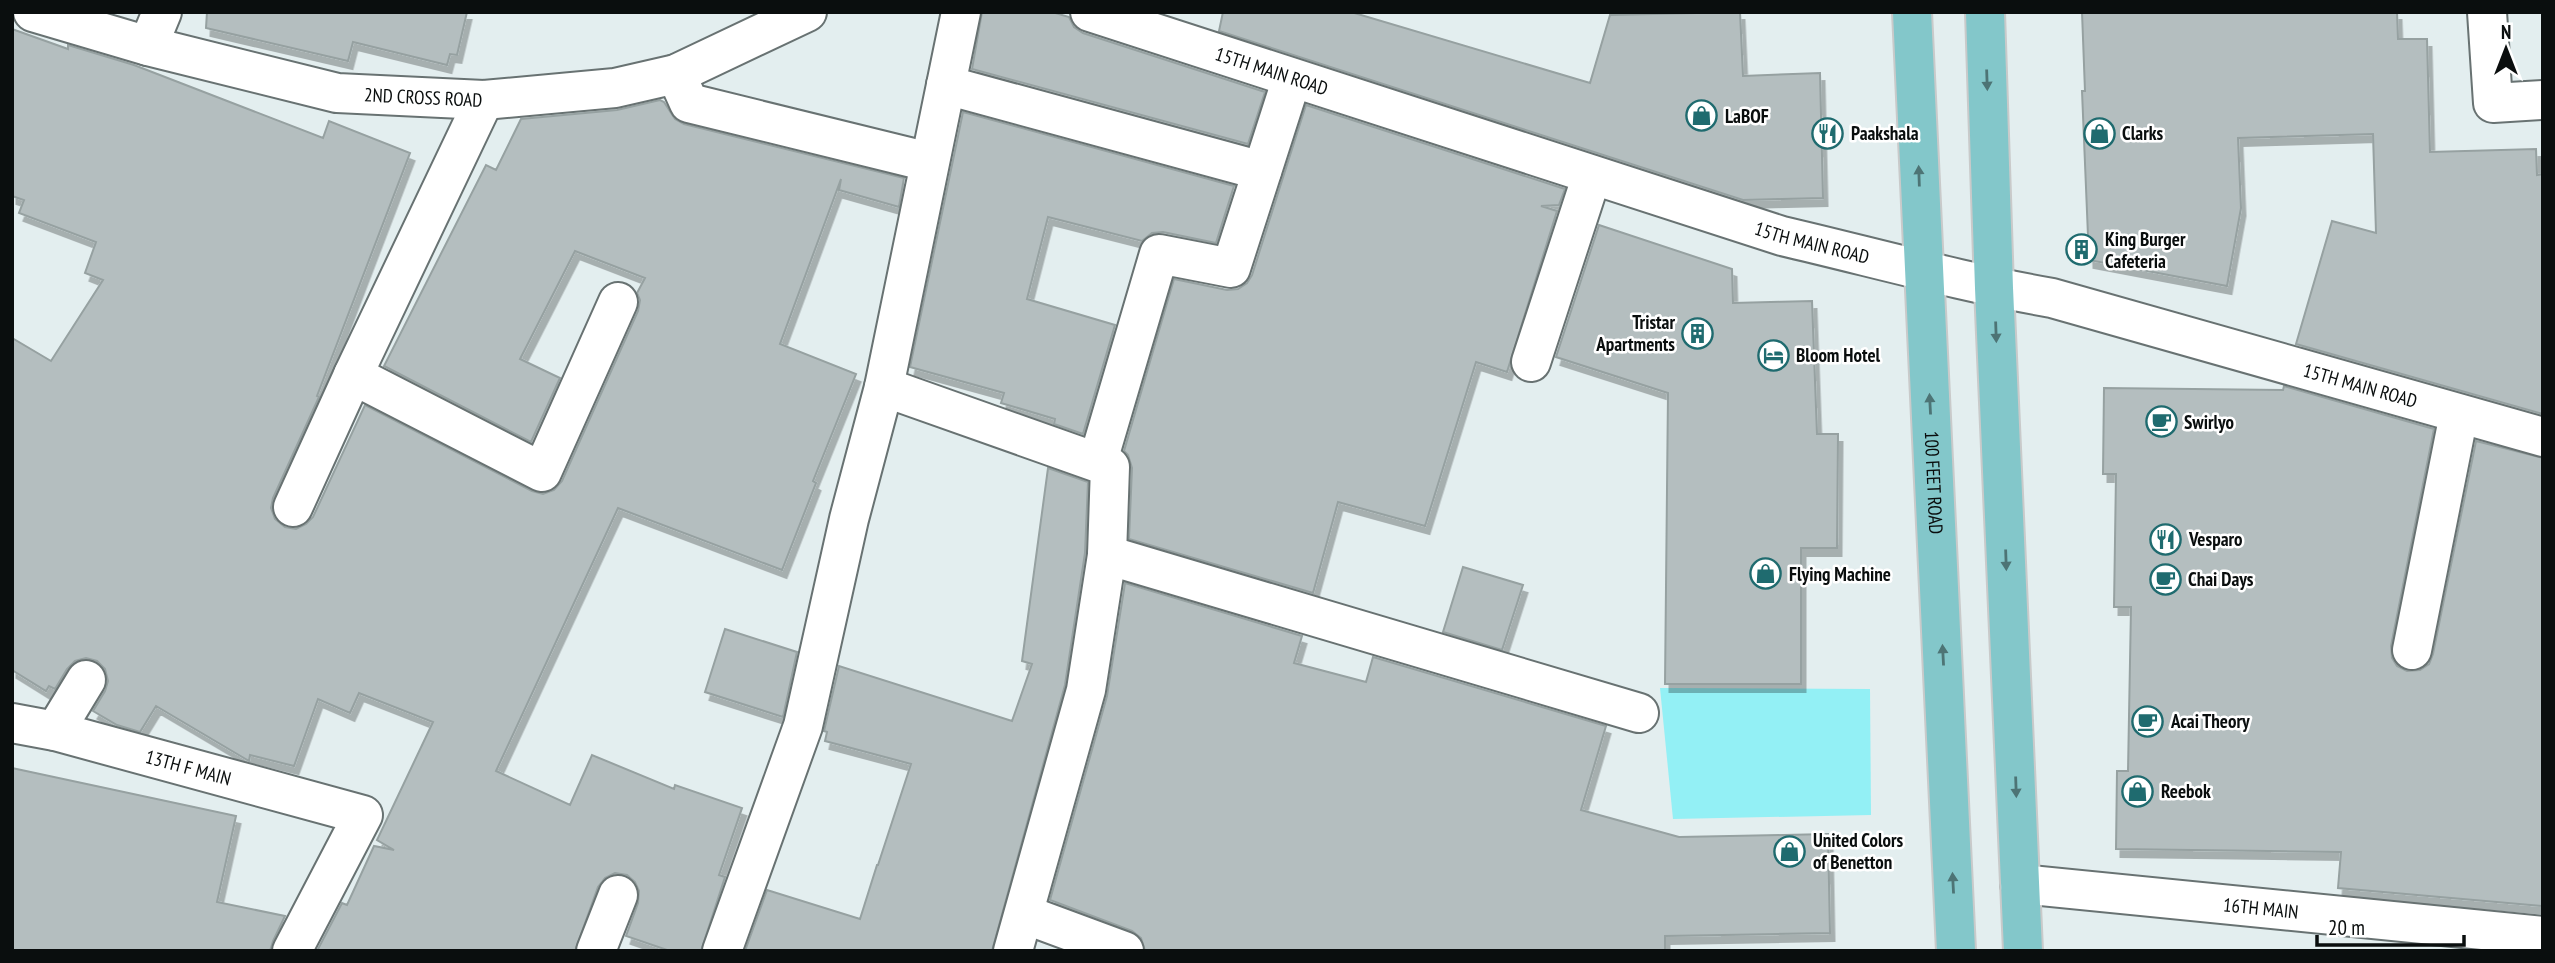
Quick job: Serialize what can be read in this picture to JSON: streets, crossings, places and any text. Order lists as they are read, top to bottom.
{
  "streets": {
    "main road": ["100 FEET ROAD"],
    "street": [
      "15TH MAIN ROAD",
      "2ND CROSS ROAD",
      "13TH F MAIN",
      "16TH MAIN"
    ]
  },
  "crossings": [
    ["15TH MAIN ROAD", "100 FEET ROAD"]
  ],
  "places": {
    "shop": [
      "LaBOF",
      "Clarks",
      "Flying Machine",
      "Reebok",
      "United Colors of Benetton"
    ],
    "restaurant": ["Paakshala", "Vesparo"],
    "building": ["King Burger Cafeteria", "Tristar Apartments"],
    "hotel": ["Bloom Hotel"],
    "cafe": ["Swirlyo", "Chai Days", "Acai Theory"]
  },
  "scale_bar": "20 m",
  "north": "top"
}
